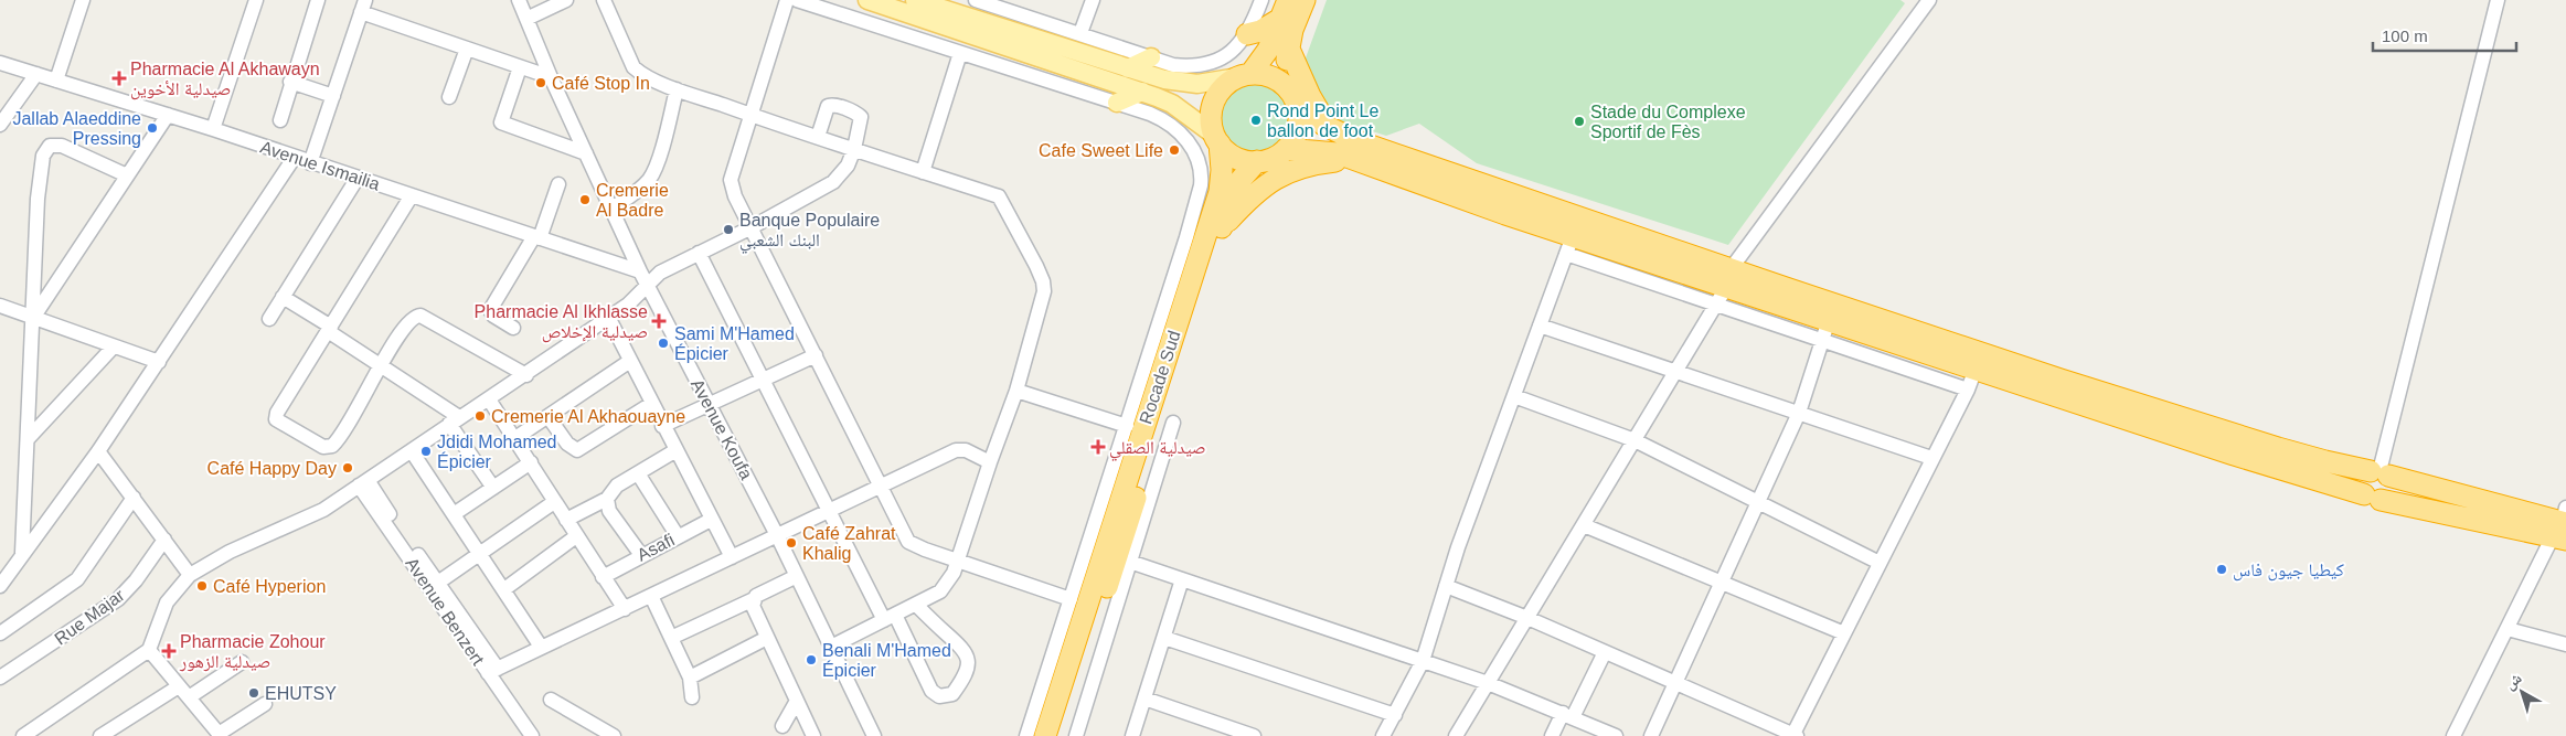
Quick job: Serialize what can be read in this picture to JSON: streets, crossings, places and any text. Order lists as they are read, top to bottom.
{
  "streets": {
    "highway": ["Rocade Sud"],
    "street": [
      "Avenue Ismailia",
      "Avenue Koufa",
      "Asafi",
      "Avenue Benzert",
      "Rue Majar"
    ]
  },
  "crossings": [
    ["Avenue Ismailia", "Avenue Koufa"]
  ],
  "places": {
    "health": [
      "Pharmacie Al Akhawayn صيدلية الأخوين",
      "Pharmacie Al Ikhlasse صيدلية الإخلاص",
      "صيدلية الصقلي",
      "Pharmacie Zohour صيدلية الزهور"
    ],
    "other": [
      "Café Stop In",
      "Rond Point Le ballon de foot",
      "Stade du Complexe Sportif de Fès",
      "Jallab Alaeddine Pressing",
      "Cafe Sweet Life",
      "Cremerie Al Badre",
      "Banque Populaire البنك الشعبي",
      "Sami M'Hamed Épicier",
      "Cremerie Al Akhaouayne",
      "Jdidi Mohamed Épicier",
      "Café Happy Day",
      "Café Zahrat Khalig",
      "كيطيا جيون فاس",
      "Café Hyperion",
      "Benali M'Hamed Épicier",
      "EHUTSY"
    ]
  },
  "scale_bar": "100 m",
  "north": "top left"
}
